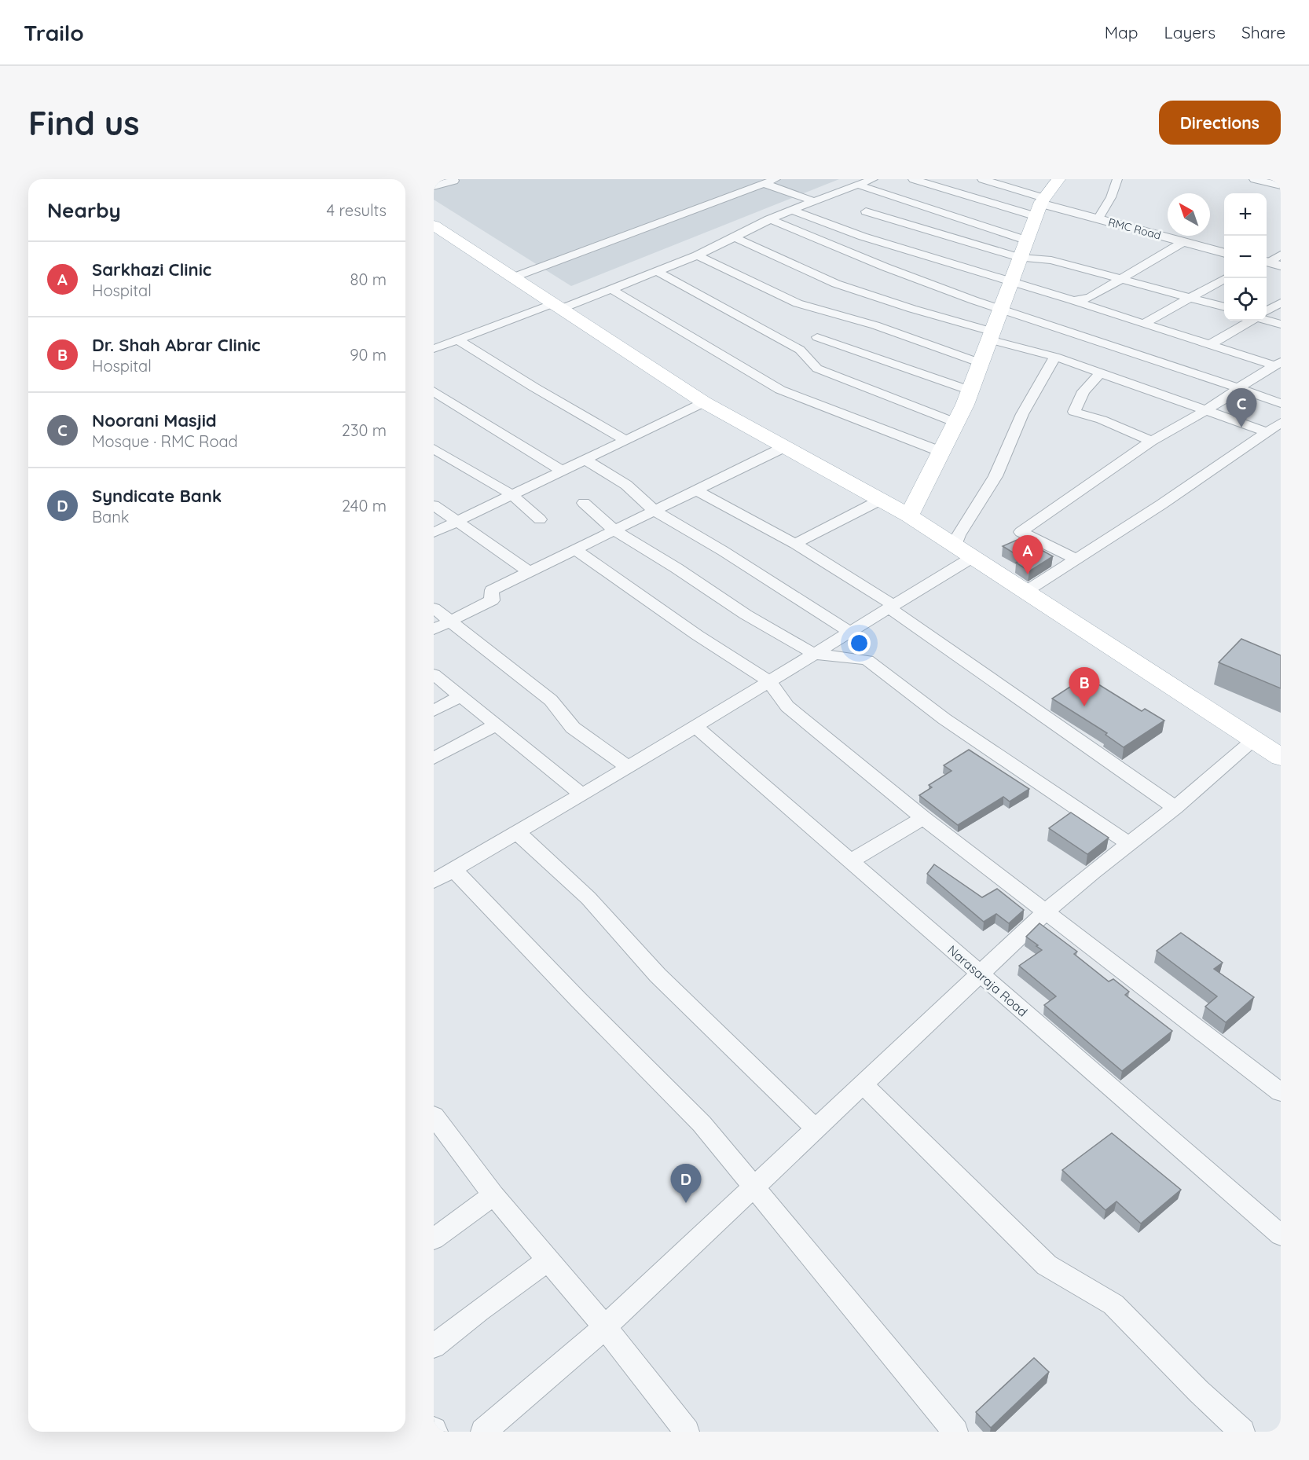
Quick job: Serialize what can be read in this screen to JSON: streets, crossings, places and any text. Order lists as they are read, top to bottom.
{
  "streets": {
    "street": ["RMC Road", "Narasaraja Road"]
  },
  "north": "top left",
  "page": {
    "header": "Trailo",
    "nav": ["Map", "Layers", "Share"],
    "buttons": "Directions",
    "title": "Find us",
    "heading": ["Nearby", "4 results"],
    "map_buttons": ["+", "−"],
    "list": [
      {
        "mark": "A",
        "name": "Sarkhazi Clinic",
        "note": "Hospital",
        "value": "80 m"
      },
      {
        "mark": "B",
        "name": "Dr. Shah Abrar Clinic",
        "note": "Hospital",
        "value": "90 m"
      },
      {
        "mark": "C",
        "name": "Noorani Masjid",
        "note": "Mosque · RMC Road",
        "value": "230 m"
      },
      {
        "mark": "D",
        "name": "Syndicate Bank",
        "note": "Bank",
        "value": "240 m"
      }
    ],
    "pins": [
      "C",
      "A",
      "B",
      "D"
    ]
  }
}
